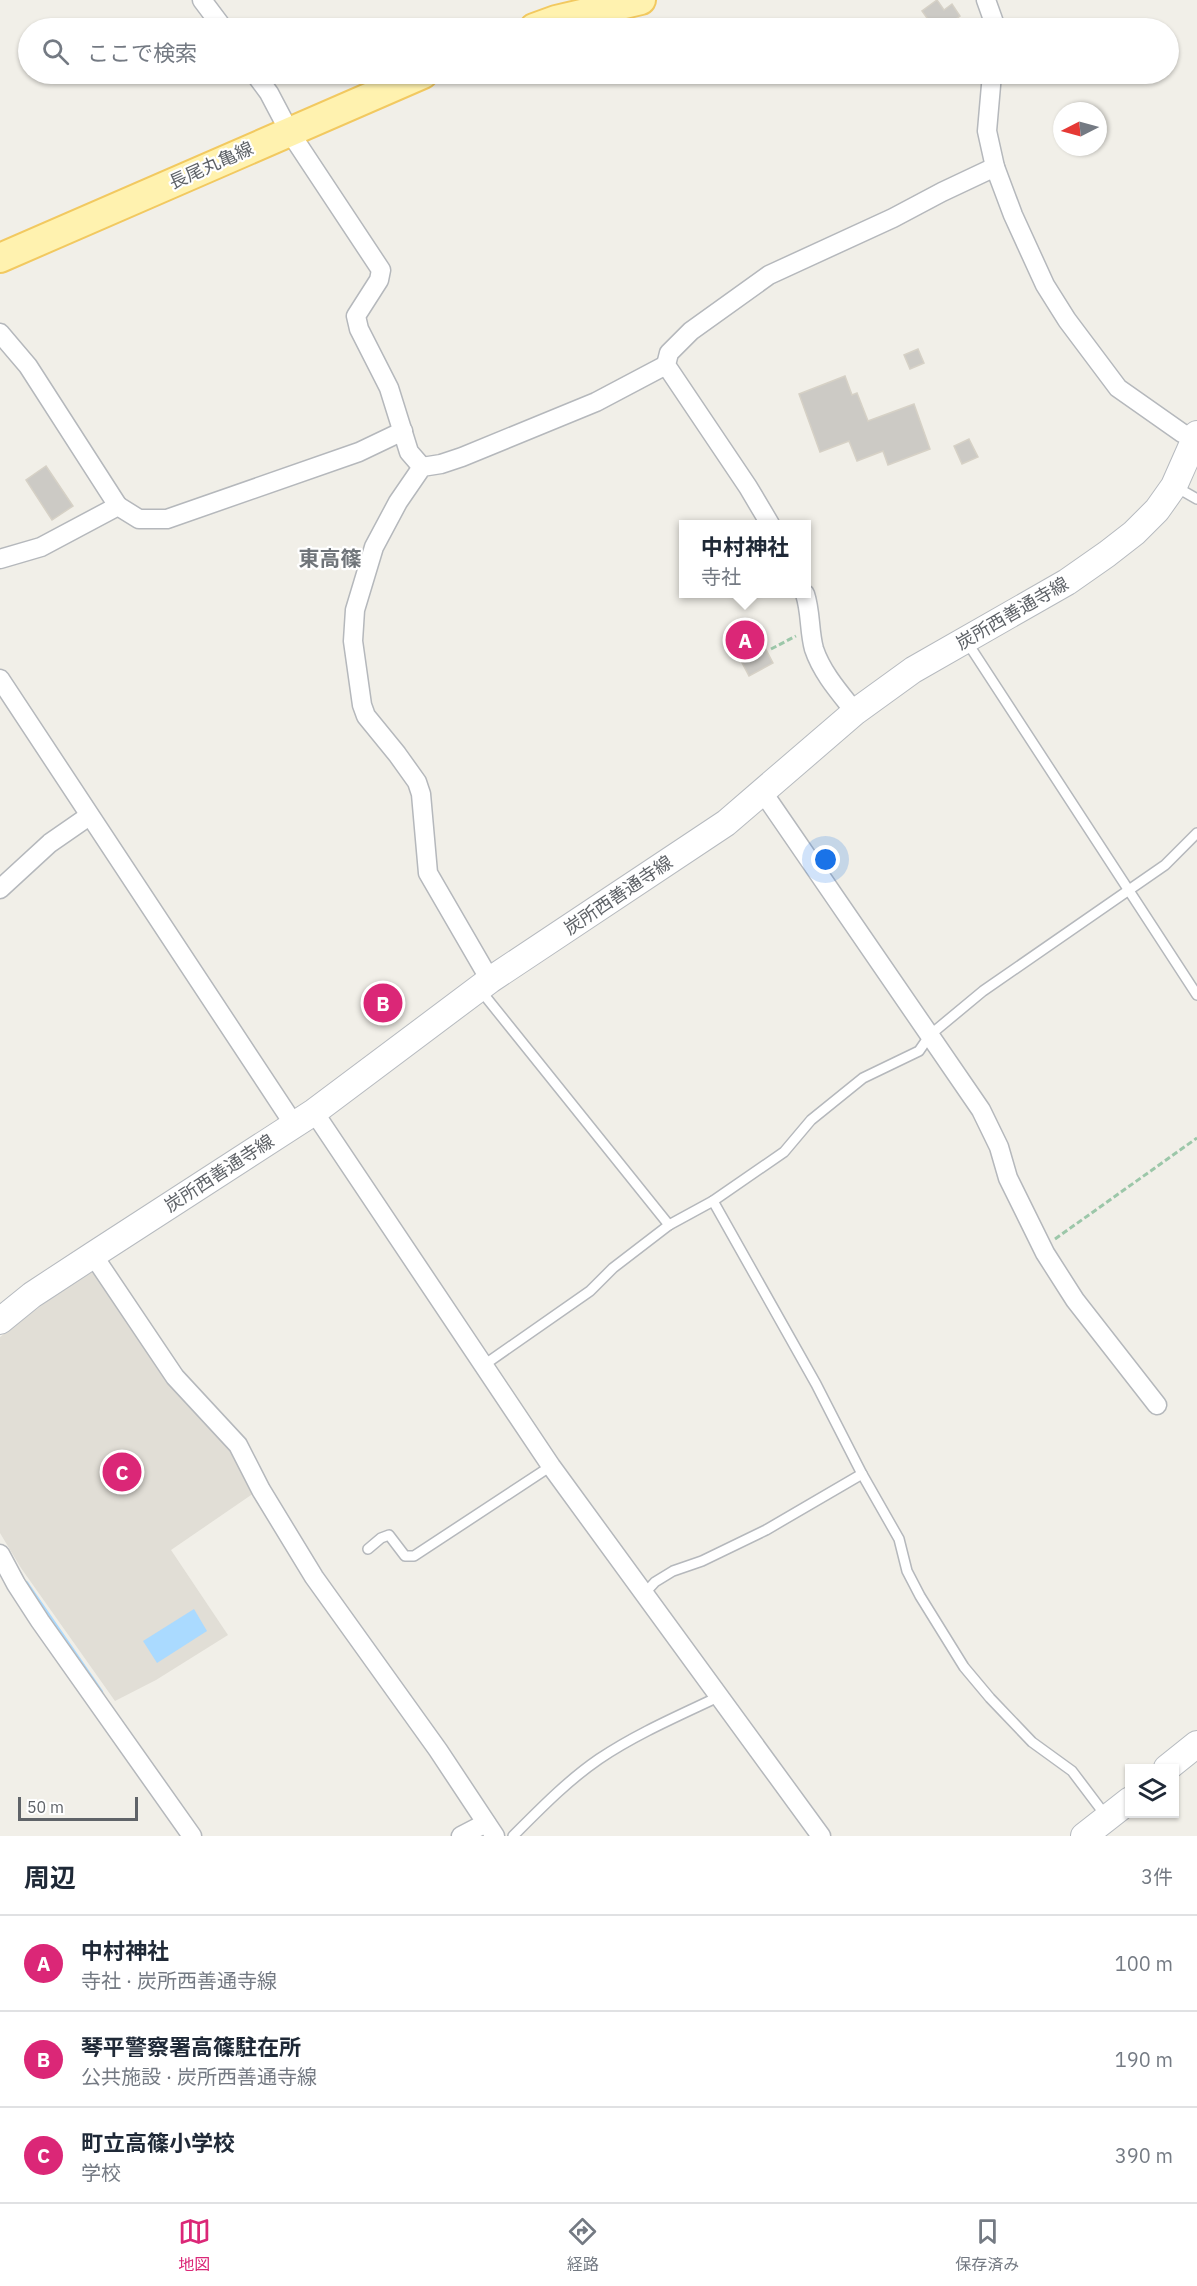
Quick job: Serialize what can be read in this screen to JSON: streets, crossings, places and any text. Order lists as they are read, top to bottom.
{
  "streets": {
    "main road": ["長尾丸亀線", "炭所西善通寺線"]
  },
  "districts": ["東高篠"],
  "scale_bar": "50 m",
  "north": "left",
  "page": {
    "search": "ここで検索",
    "popup": ["中村神社", "寺社"],
    "pins": ["A", "B", "C"],
    "scale": "50 m",
    "heading": ["周辺", "3件"],
    "list": [
      {
        "mark": "A",
        "name": "中村神社",
        "note": "寺社 · 炭所西善通寺線",
        "value": "100 m"
      },
      {
        "mark": "B",
        "name": "琴平警察署高篠駐在所",
        "note": "公共施設 · 炭所西善通寺線",
        "value": "190 m"
      },
      {
        "mark": "C",
        "name": "町立高篠小学校",
        "note": "学校",
        "value": "390 m"
      }
    ],
    "nav": ["地図", "経路", "保存済み"]
  }
}
